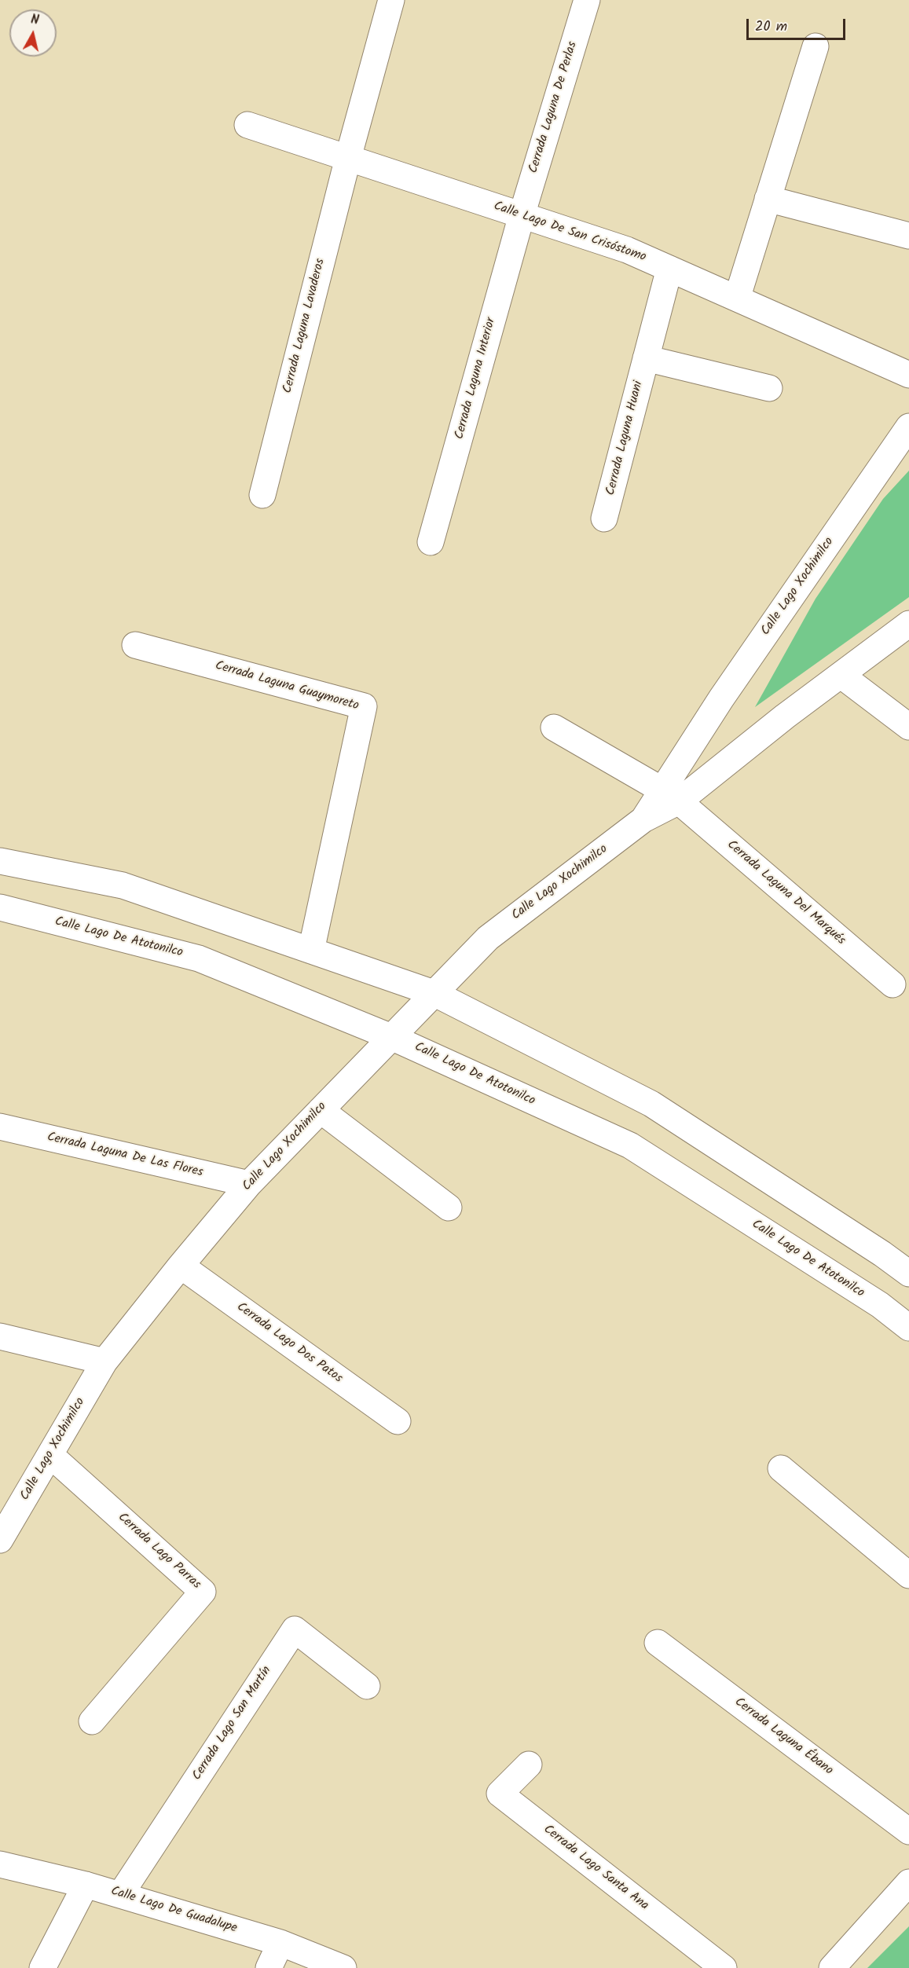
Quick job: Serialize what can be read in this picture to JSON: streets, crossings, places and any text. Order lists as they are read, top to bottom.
{
  "streets": {
    "street": [
      "Cerrada Laguna De Perlas",
      "Calle Lago De San Crisóstomo",
      "Cerrada Laguna Lavaderos",
      "Cerrada Laguna Interior",
      "Cerrada Laguna Huani",
      "Calle Lago Xochimilco",
      "Cerrada Laguna Guaymoreto",
      "Cerrada Laguna Del Marqués",
      "Calle Lago De Atotonilco",
      "Cerrada Laguna De Las Flores",
      "Cerrada Lago Dos Patos",
      "Cerrada Lago Parras",
      "Cerrada Lago San Martín",
      "Cerrada Laguna Ébano",
      "Cerrada Lago Santa Ana",
      "Calle Lago De Guadalupe"
    ]
  },
  "crossings": [
    ["Cerrada Laguna De Perlas", "Calle Lago De San Crisóstomo"],
    ["Cerrada Laguna De Perlas", "Cerrada Laguna Interior"],
    ["Calle Lago De San Crisóstomo", "Cerrada Laguna Lavaderos"],
    ["Calle Lago De San Crisóstomo", "Cerrada Laguna Interior"],
    ["Calle Lago De San Crisóstomo", "Cerrada Laguna Huani"],
    ["Calle Lago Xochimilco", "Cerrada Laguna Del Marqués"],
    ["Calle Lago Xochimilco", "Calle Lago De Atotonilco"],
    ["Calle Lago Xochimilco", "Cerrada Laguna De Las Flores"],
    ["Calle Lago Xochimilco", "Cerrada Lago Dos Patos"],
    ["Calle Lago Xochimilco", "Cerrada Lago Parras"],
    ["Cerrada Lago San Martín", "Calle Lago De Guadalupe"]
  ],
  "scale_bar": "20 m",
  "north": "top"
}
